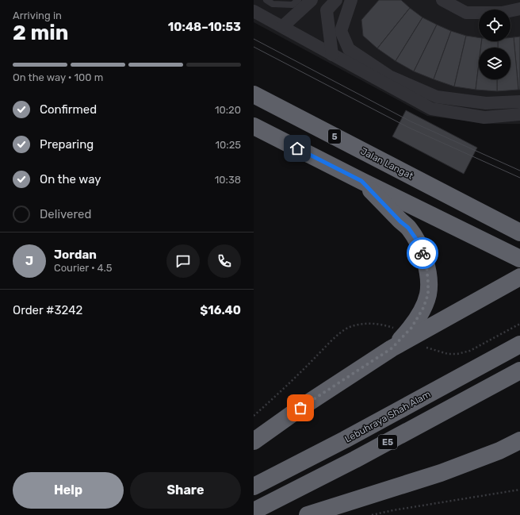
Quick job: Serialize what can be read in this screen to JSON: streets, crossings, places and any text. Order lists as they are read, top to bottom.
{
  "streets": {
    "highway": [
      "5",
      "Jalan Langat",
      "Lebuhraya Shah Alam",
      "E5"
    ]
  },
  "page": {
    "heading": ["2 min", "Arriving in", "10:48–10:53"],
    "panel": [
      "Jordan",
      "Courier · 4.5",
      "Order #3242",
      "$16.40"
    ],
    "bar": "On the way · 100 m",
    "list": [
      ["Confirmed", "10:20"],
      ["Preparing", "10:25"],
      ["On the way", "10:38"],
      "Delivered"
    ],
    "round": "J",
    "buttons": ["Help", "Share"]
  }
}
